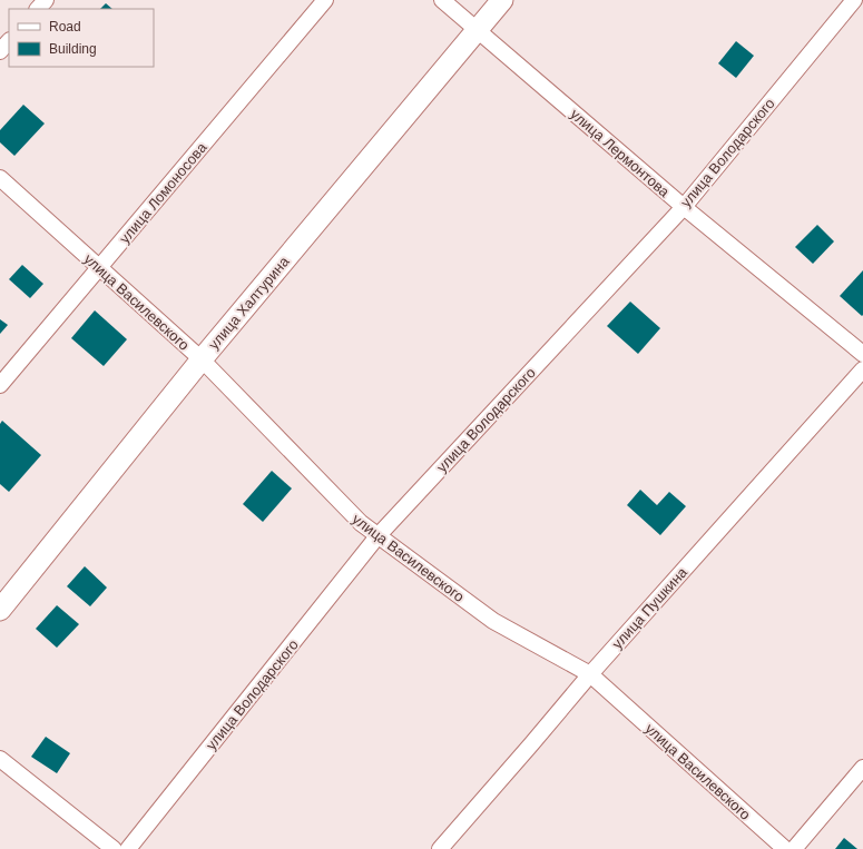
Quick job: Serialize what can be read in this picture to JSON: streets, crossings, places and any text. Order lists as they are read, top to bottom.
{
  "streets": {
    "main road": ["улица Халтурина"],
    "street": [
      "улица Лермонтова",
      "улица Володарского",
      "улица Ломоносова",
      "улица Василевского",
      "улица Пушкина"
    ]
  },
  "crossings": [
    ["улица Лермонтова", "улица Володарского"],
    ["улица Лермонтова", "улица Халтурина"],
    ["улица Володарского", "улица Василевского"],
    ["улица Ломоносова", "улица Василевского"],
    ["улица Василевского", "улица Халтурина"],
    ["улица Василевского", "улица Пушкина"]
  ],
  "legend": ["Road", "Building"]
}
